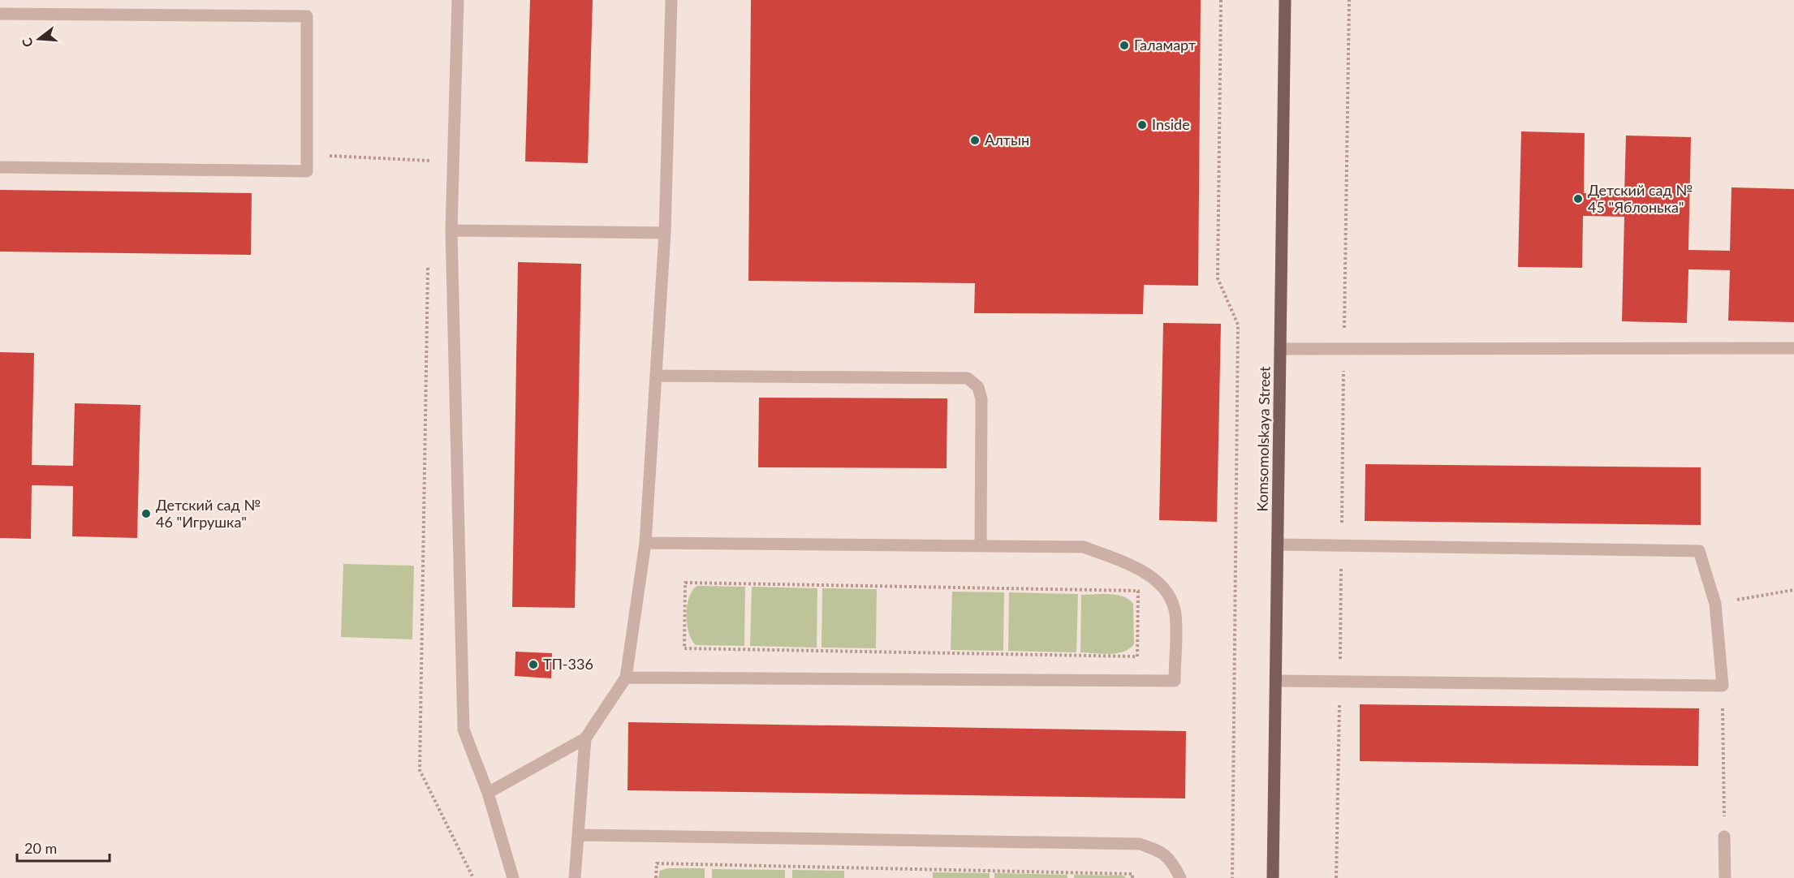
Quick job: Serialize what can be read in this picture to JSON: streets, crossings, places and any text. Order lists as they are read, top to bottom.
{
  "streets": {
    "main road": ["Komsomolskaya Street"]
  },
  "places": [
    "Галамарт",
    "Inside",
    "Алтын",
    "Детский сад № 45 \"Яблонька\"",
    "Детский сад № 46 \"Игрушка\"",
    "ТП-336"
  ],
  "scale_bar": "20 m",
  "north": "left"
}
